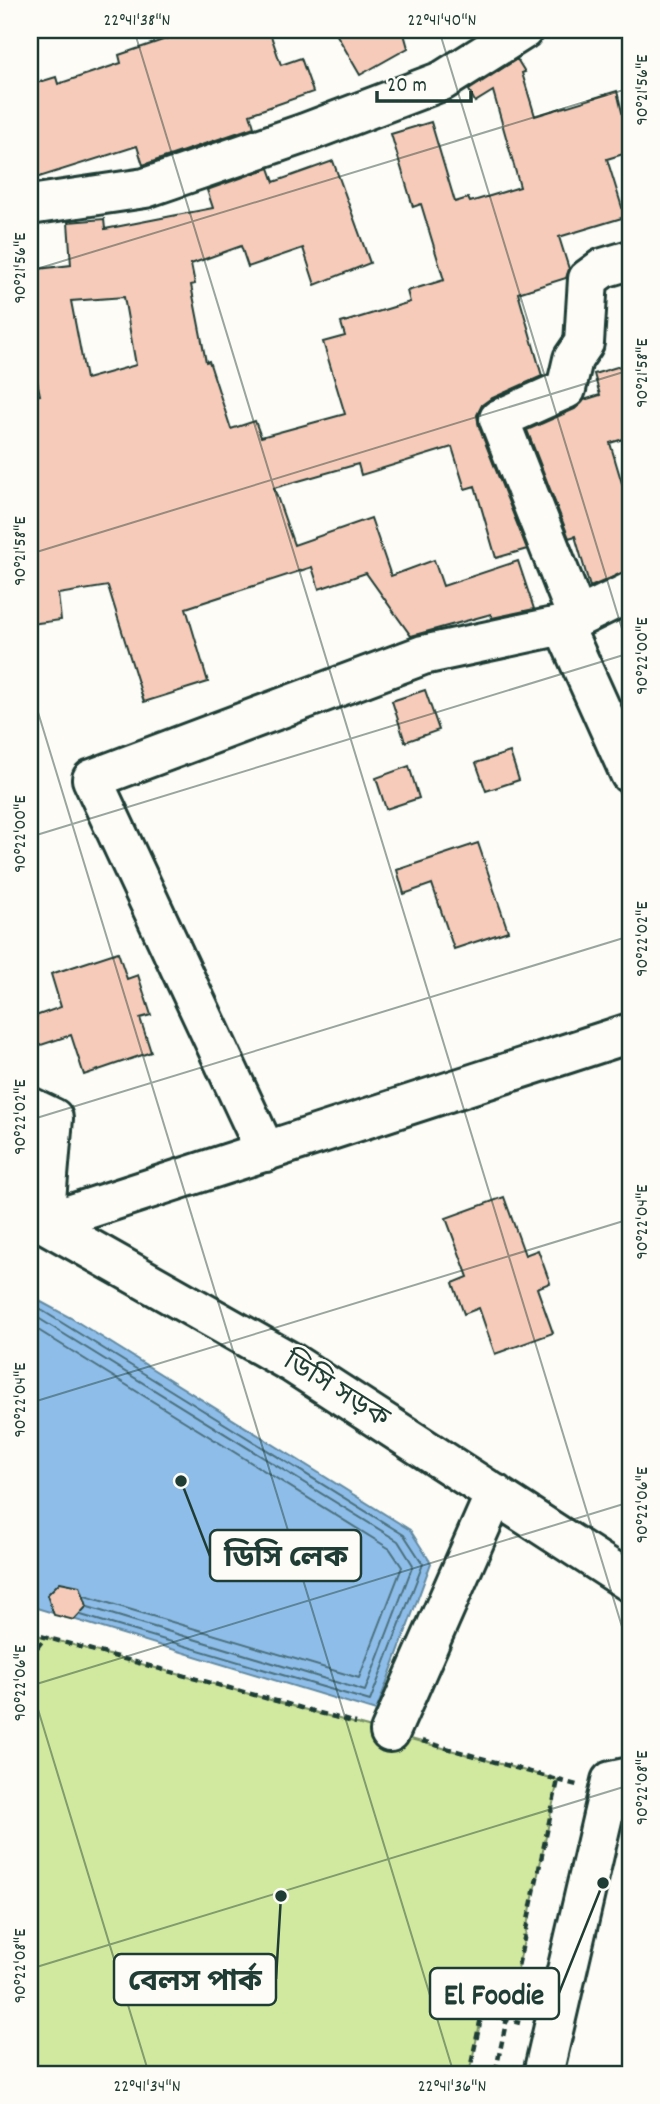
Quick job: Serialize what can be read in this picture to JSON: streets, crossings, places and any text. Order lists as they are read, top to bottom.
{
  "streets": {
    "street": ["ডিসি সড়ক"]
  },
  "places": ["ডিসি লেক", "El Foodie", "বেলস পার্ক"],
  "scale_bar": "20 m",
  "coordinates": [
    "22°41'38\"N",
    "22°41'40\"N",
    "90°21'56\"E",
    "90°21'58\"E",
    "90°22'00\"E",
    "90°22'02\"E",
    "90°22'04\"E",
    "90°22'06\"E",
    "90°22'08\"E",
    "22°41'34\"N",
    "22°41'36\"N"
  ]
}
